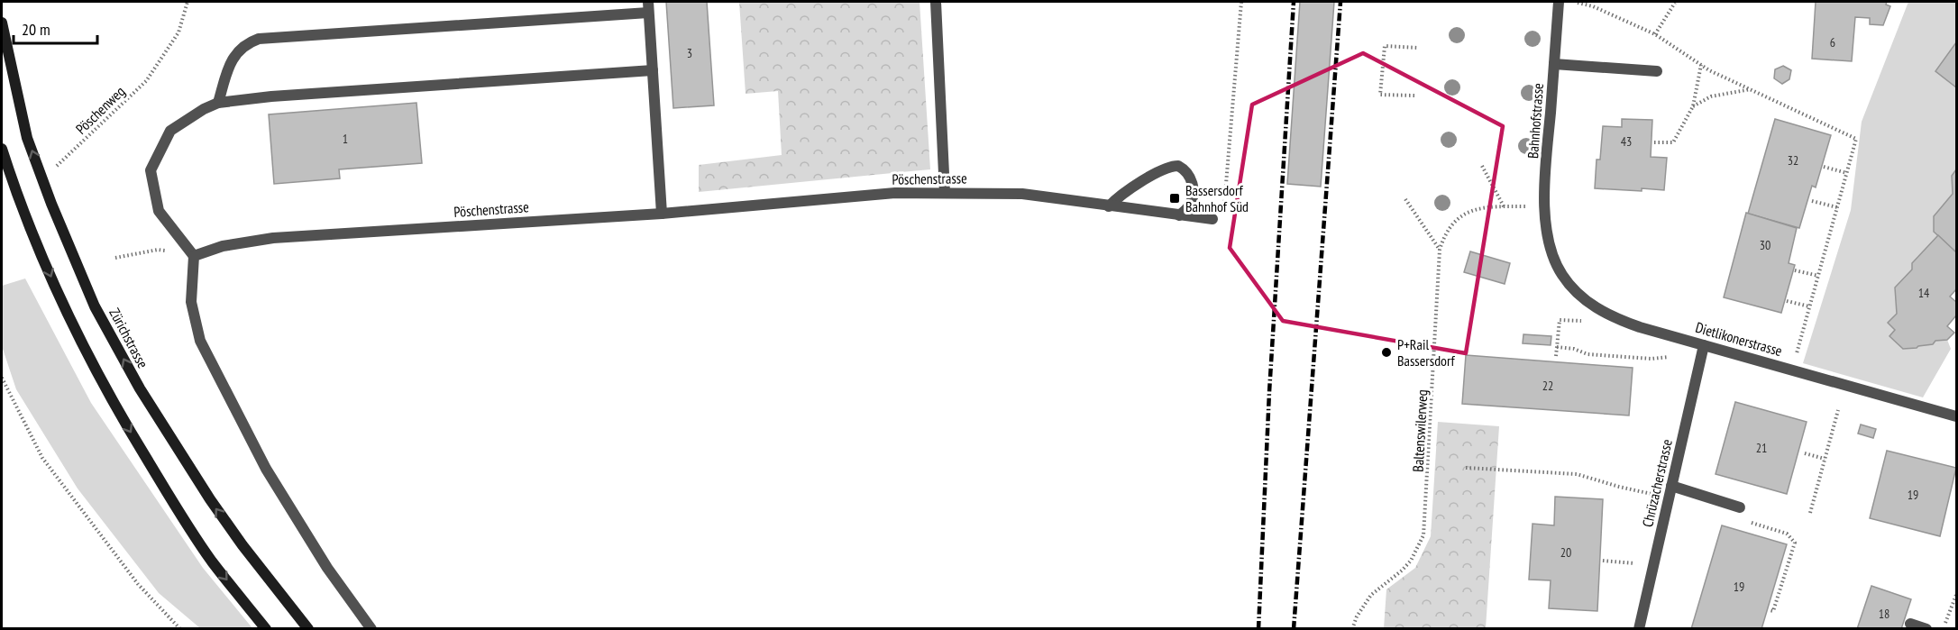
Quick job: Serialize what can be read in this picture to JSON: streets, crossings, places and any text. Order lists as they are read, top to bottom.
{
  "streets": {
    "main road": ["Zürichstrasse"],
    "street": [
      "Bahnhofstrasse",
      "Pöschenstrasse",
      "Dietlikonerstrasse",
      "Chrüzacherstrasse"
    ],
    "path": ["Pöschenweg", "Baltenswilerweg"]
  },
  "crossings": [
    ["Bahnhofstrasse", "Dietlikonerstrasse"],
    ["Dietlikonerstrasse", "Chrüzacherstrasse"]
  ],
  "places": {
    "transit": ["Bassersdorf Bahnhof Süd"],
    "other": ["P+Rail Bassersdorf"]
  },
  "house_numbers": [
    "6",
    "3",
    "1",
    "43",
    "32",
    "30",
    "14",
    "22",
    "21",
    "19",
    "20",
    "19",
    "18"
  ],
  "scale_bar": "20 m"
}
